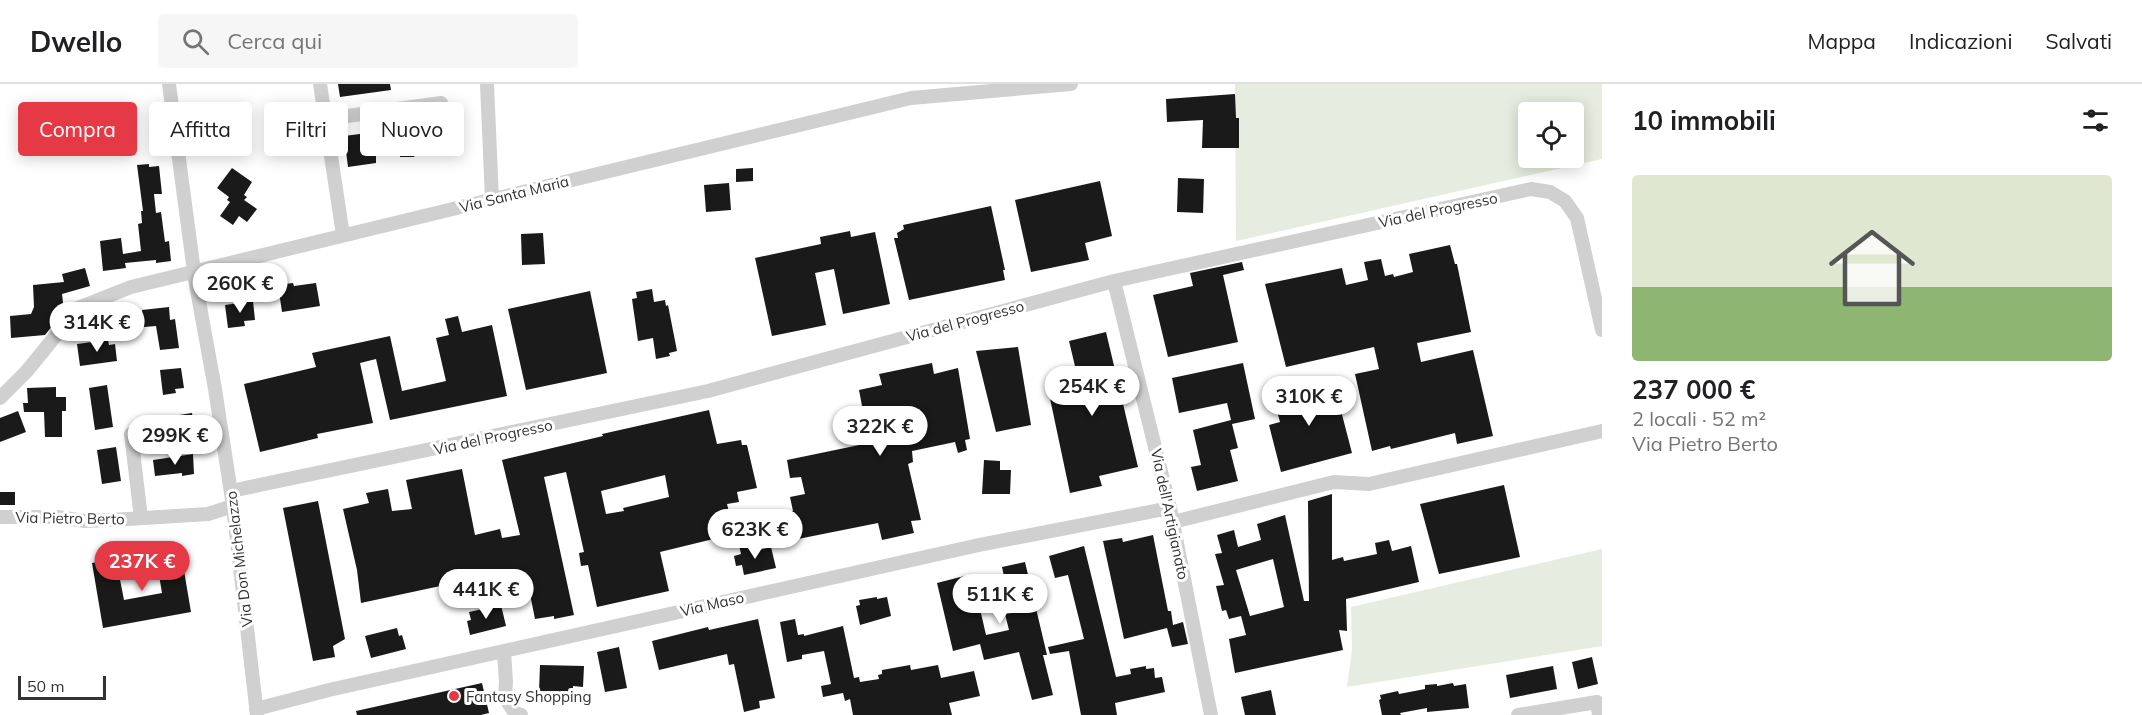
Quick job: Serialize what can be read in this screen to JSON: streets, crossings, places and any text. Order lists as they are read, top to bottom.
{
  "streets": {
    "street": [
      "Via Santa Maria",
      "Via del Progresso",
      "Via dell'Artigianato",
      "Via Pietro Berto",
      "Via Don Michelazzo",
      "Via Maso"
    ]
  },
  "crossings": [
    ["Via Santa Maria", "Via Don Michelazzo"],
    ["Via del Progresso", "Via dell'Artigianato"],
    ["Via del Progresso", "Via Don Michelazzo"],
    ["Via dell'Artigianato", "Via Maso"],
    ["Via Pietro Berto", "Via Don Michelazzo"],
    ["Via Don Michelazzo", "Via Maso"]
  ],
  "places": ["Fantasy Shopping"],
  "scale_bar": "50 m",
  "page": {
    "header": "Dwello",
    "search": "Cerca qui",
    "nav": ["Mappa", "Indicazioni", "Salvati"],
    "heading": "10 immobili",
    "chip": [
      "Compra",
      "Affitta",
      "Filtri",
      "Nuovo"
    ],
    "list": [
      {
        "name": "237 000 €",
        "note": "2 locali · 52 m² · Via Pietro Berto"
      }
    ],
    "price": [
      "260K €",
      "314K €",
      "254K €",
      "310K €",
      "322K €",
      "299K €",
      "623K €",
      "237K €",
      "441K €",
      "511K €"
    ],
    "scale": "50 m"
  }
}
